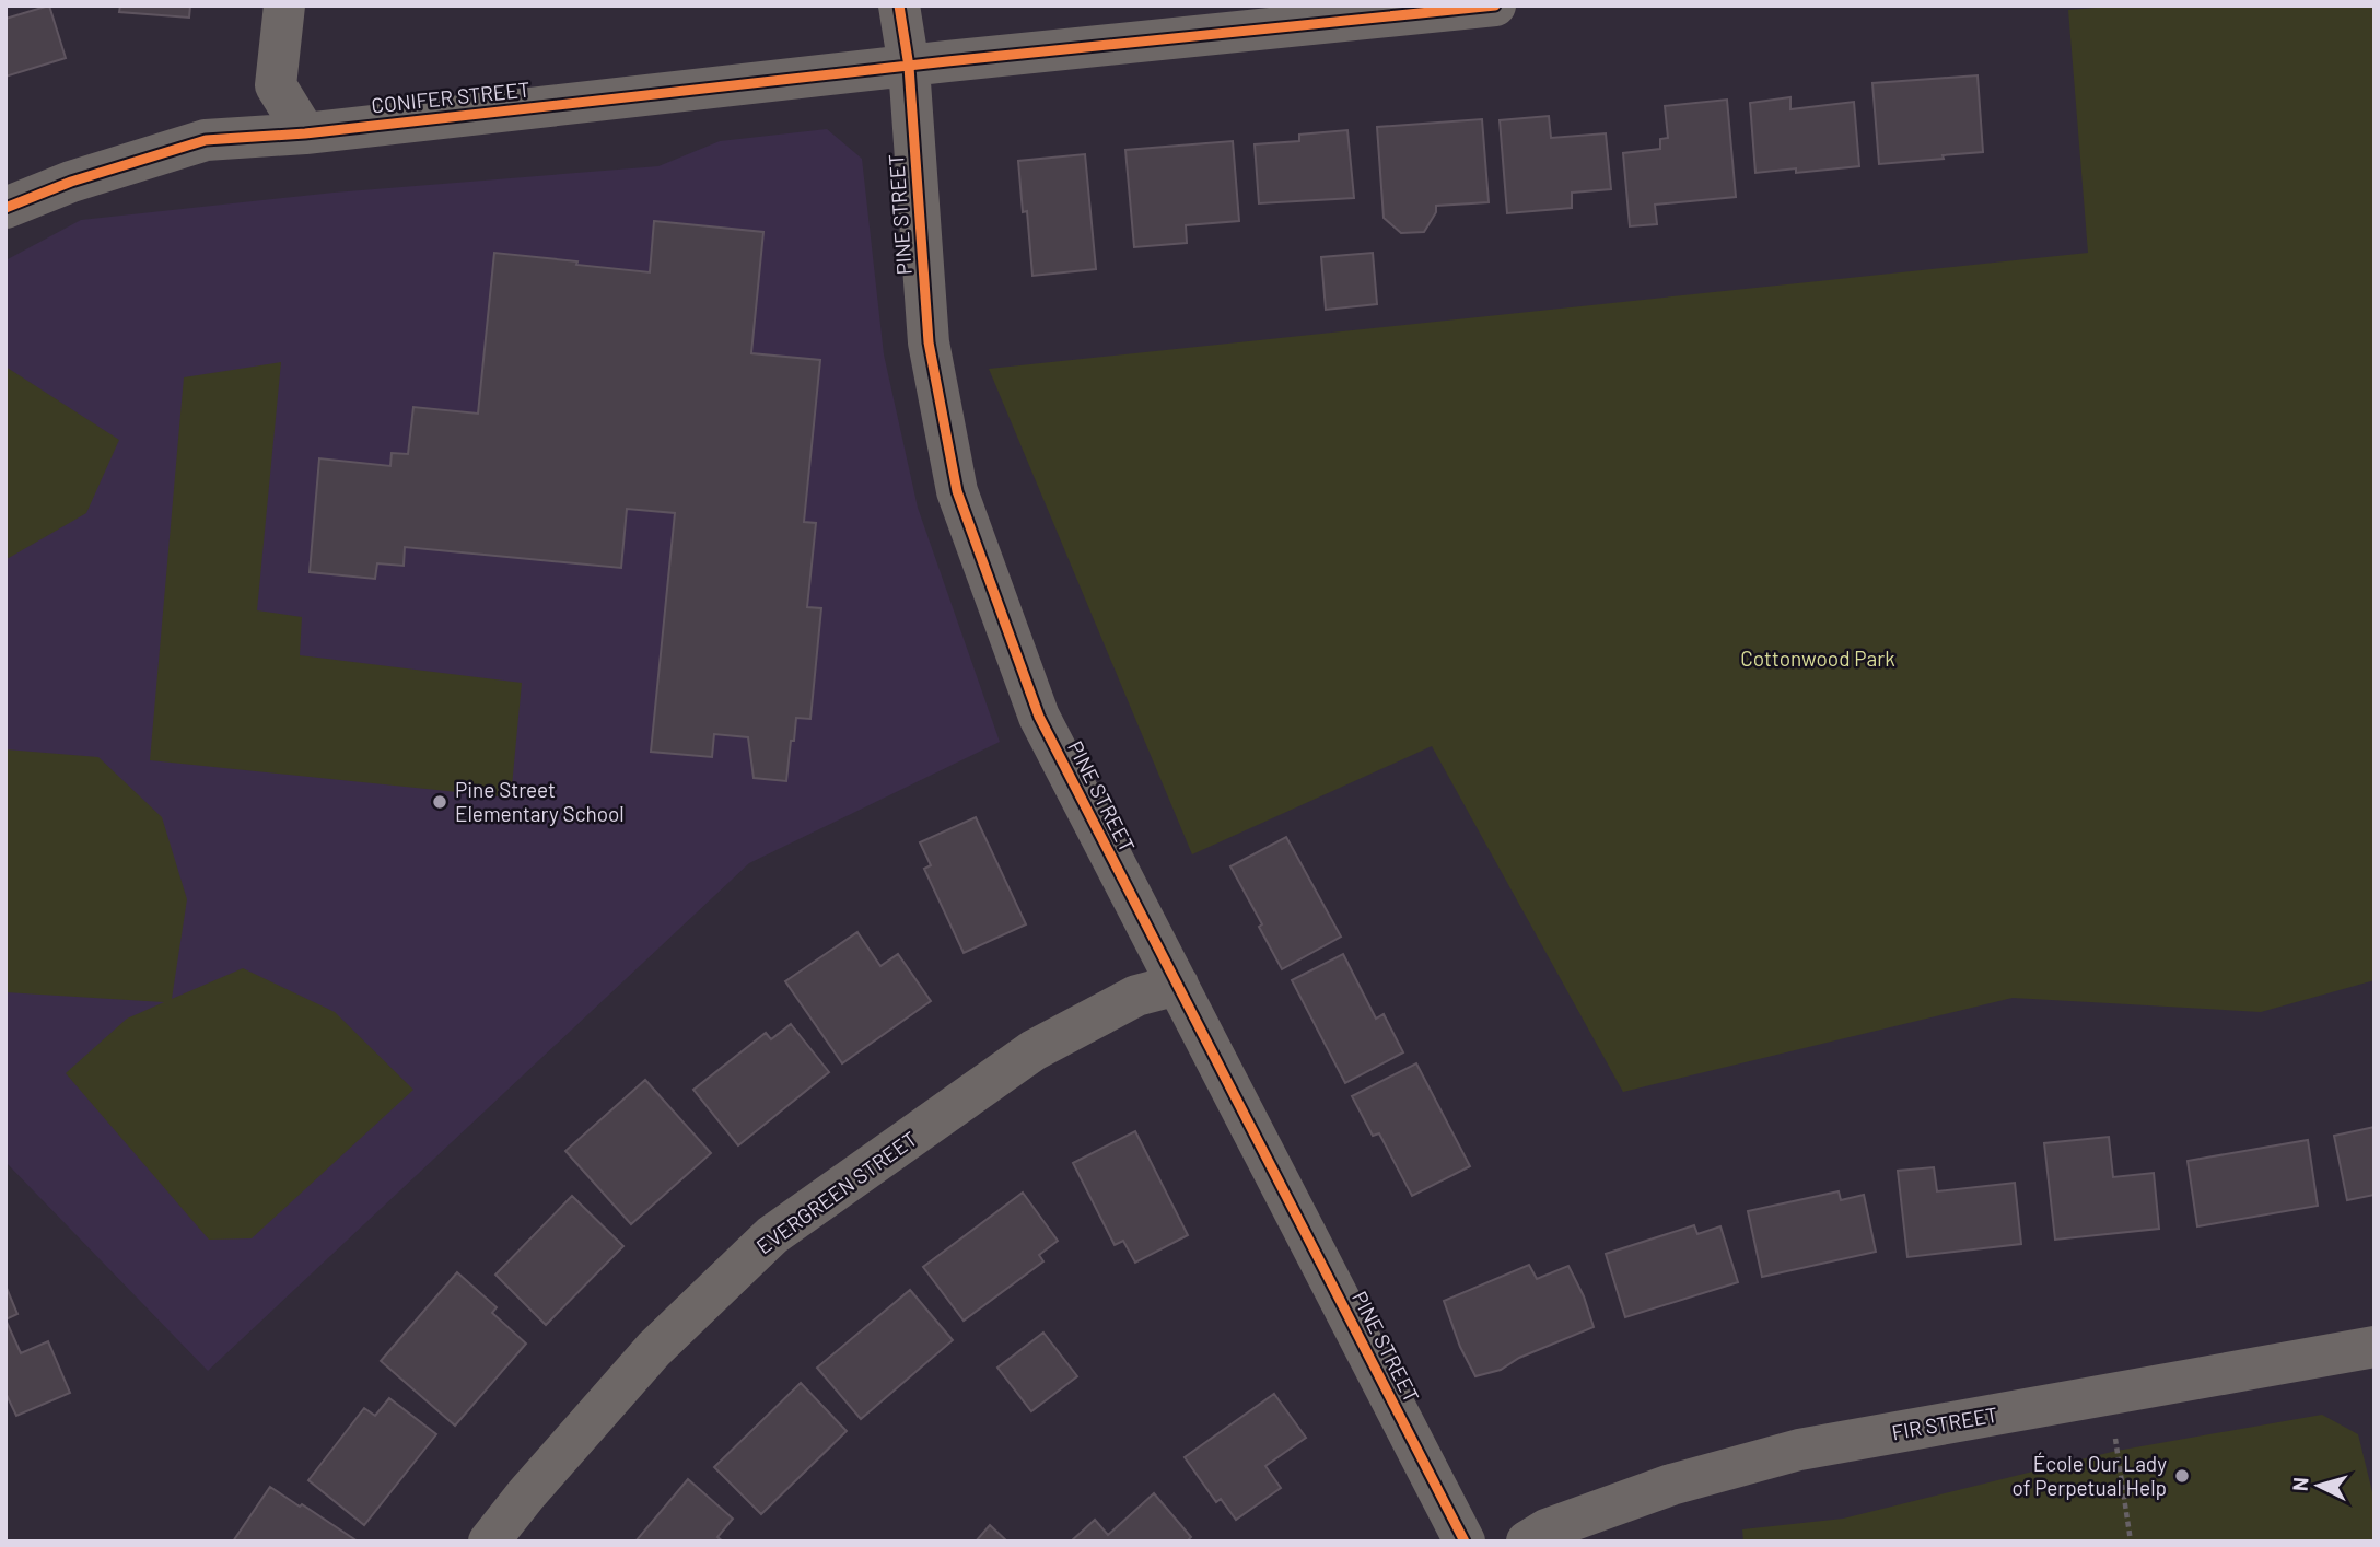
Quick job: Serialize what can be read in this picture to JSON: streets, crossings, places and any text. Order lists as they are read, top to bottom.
{
  "streets": {
    "street": [
      "CONIFER STREET",
      "PINE STREET",
      "EVERGREEN STREET",
      "FIR STREET"
    ]
  },
  "crossings": [
    ["CONIFER STREET", "PINE STREET"],
    ["PINE STREET", "EVERGREEN STREET"]
  ],
  "parks": ["Cottonwood Park"],
  "places": ["Pine Street Elementary School", "École Our Lady of Perpetual Help"],
  "north": "left"
}
